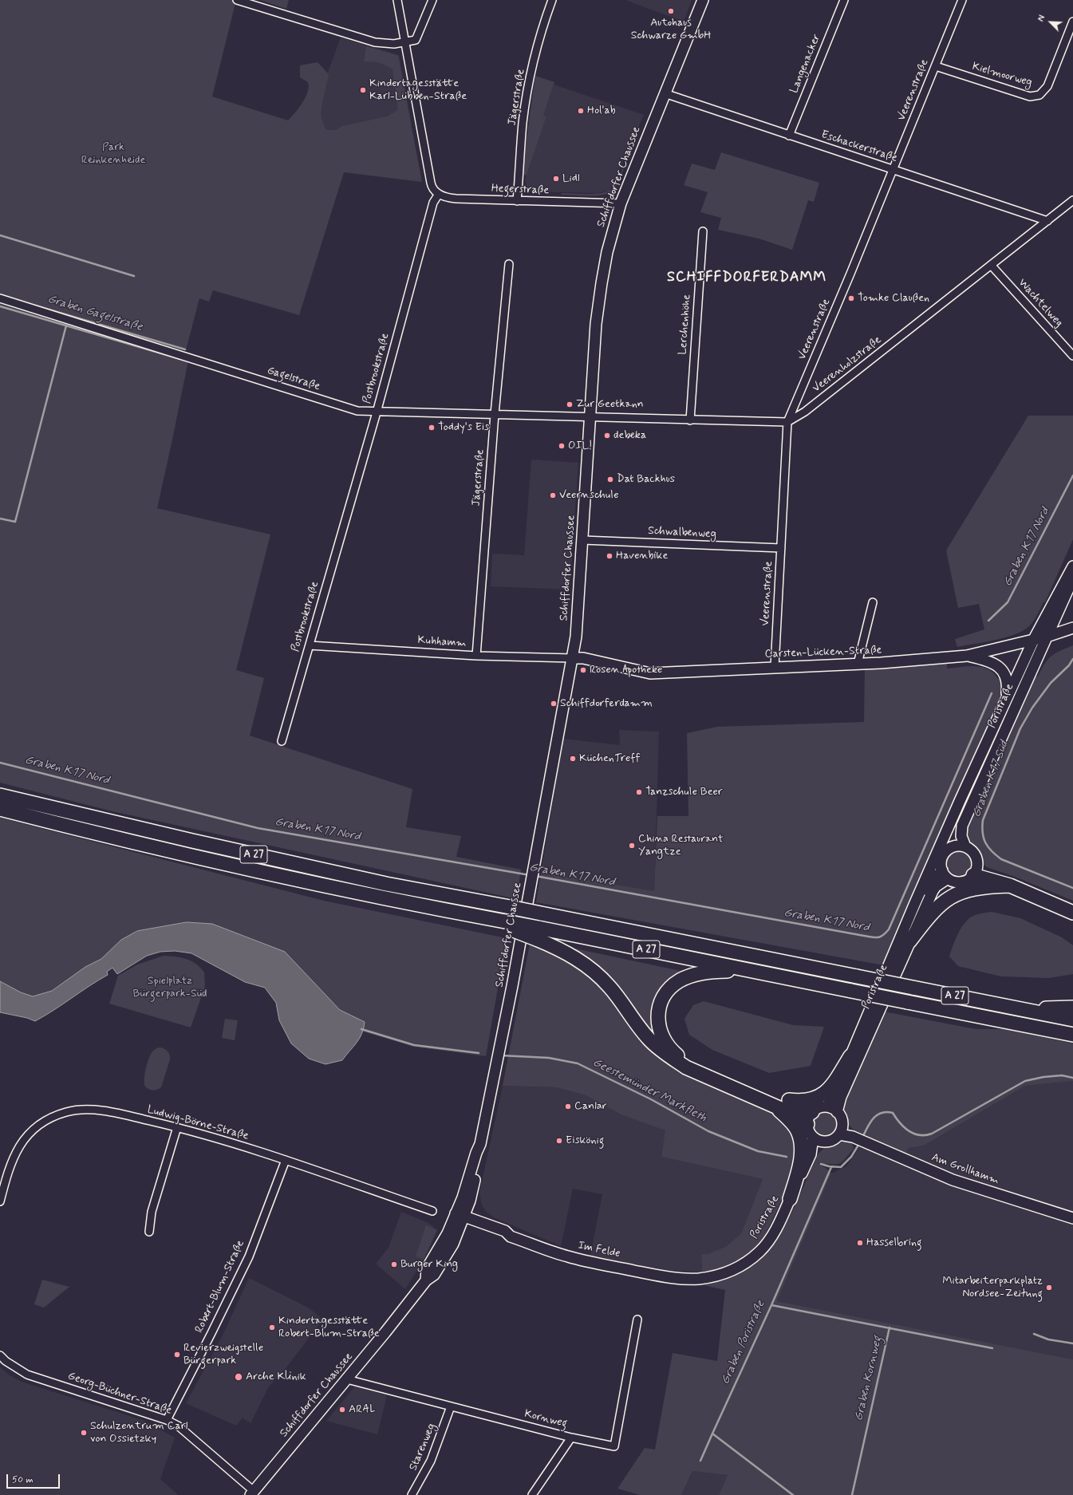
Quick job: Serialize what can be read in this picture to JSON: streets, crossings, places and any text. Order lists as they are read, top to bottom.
{
  "streets": {
    "highway": ["A 27"],
    "main road": [
      "Schiffdorfer Chaussee",
      "Carsten-Lücken-Straße",
      "Poristraße",
      "Am Grollhamm",
      "Im Felde"
    ],
    "street": [
      "Langenacker",
      "Kielmoorweg",
      "Veerenstraße",
      "Jägerstraße",
      "Eschackerstraße",
      "Hegerstraße",
      "Wachtelweg",
      "Lerchenhöhe",
      "Veerenholzstraße",
      "Postbrookstraße",
      "Gagelstraße",
      "Schwalbenweg",
      "Kuhhamm",
      "Ludwig-Börne-Straße",
      "Robert-Blum-Straße",
      "Georg-Büchner-Straße",
      "Kornweg",
      "Starenweg"
    ]
  },
  "crossings": [
    ["Langenacker", "Eschackerstraße"],
    ["Kielmoorweg", "Veerenstraße"],
    ["Veerenstraße", "Eschackerstraße"],
    ["Veerenstraße", "Veerenholzstraße"],
    ["Veerenstraße", "Schwalbenweg"],
    ["Veerenstraße", "Carsten-Lücken-Straße"],
    ["Jägerstraße", "Hegerstraße"],
    ["Jägerstraße", "Gagelstraße"],
    ["Jägerstraße", "Kuhhamm"],
    ["Eschackerstraße", "Schiffdorfer Chaussee"],
    ["Eschackerstraße", "Veerenholzstraße"],
    ["Schiffdorfer Chaussee", "Hegerstraße"],
    ["Schiffdorfer Chaussee", "Gagelstraße"],
    ["Schiffdorfer Chaussee", "Schwalbenweg"],
    ["Schiffdorfer Chaussee", "Kuhhamm"],
    ["Schiffdorfer Chaussee", "Carsten-Lücken-Straße"],
    ["Schiffdorfer Chaussee", "Im Felde"],
    ["Schiffdorfer Chaussee", "Georg-Büchner-Straße"],
    ["Schiffdorfer Chaussee", "Kornweg"],
    ["Hegerstraße", "Postbrookstraße"],
    ["Wachtelweg", "Veerenholzstraße"],
    ["Postbrookstraße", "Gagelstraße"],
    ["Postbrookstraße", "Kuhhamm"],
    ["Kuhhamm", "Carsten-Lücken-Straße"],
    ["Carsten-Lücken-Straße", "Poristraße"],
    ["Poristraße", "Am Grollhamm"],
    ["Poristraße", "Im Felde"],
    ["Ludwig-Börne-Straße", "Robert-Blum-Straße"],
    ["Robert-Blum-Straße", "Georg-Büchner-Straße"],
    ["Kornweg", "Starenweg"]
  ],
  "districts": ["SCHIFFDORFERDAMM"],
  "water": [
    "Graben Gagelstraße",
    "Graben K17 Nord",
    "Graben K17 Süd",
    "Geestemünder Markfleth",
    "Graben Poristraße",
    "Graben Kornweg"
  ],
  "parks": ["Park Reinkenheide", "Spielplatz Bürgerpark-Süd"],
  "places": [
    "Autohaus Schwarze GmbH",
    "Kindertagesstätte Karl-Lübben-Straße",
    "Hol'ab",
    "Lidl",
    "Tomke Claußen",
    "Zur Geetkann",
    "Toddy's Eis",
    "debeka",
    "OIL!",
    "Dat Backhus",
    "Veernschule",
    "Havenbike",
    "Rosen Apotheke",
    "Schiffdorferdamm",
    "KüchenTreff",
    "Tanzschule Beer",
    "China Restaurant Yangtze",
    "Canlar",
    "Eiskönig",
    "Hasselbring",
    "Burger King",
    "Mitarbeiterparkplatz Nordsee-Zeitung",
    "Kindertagesstätte Robert-Blum-Straße",
    "Revierzweigstelle Bürgerpark",
    "Arche Klinik",
    "ARAL",
    "Schulzentrum Carl von Ossietzky"
  ],
  "scale_bar": "50 m",
  "north": "top left"
}
